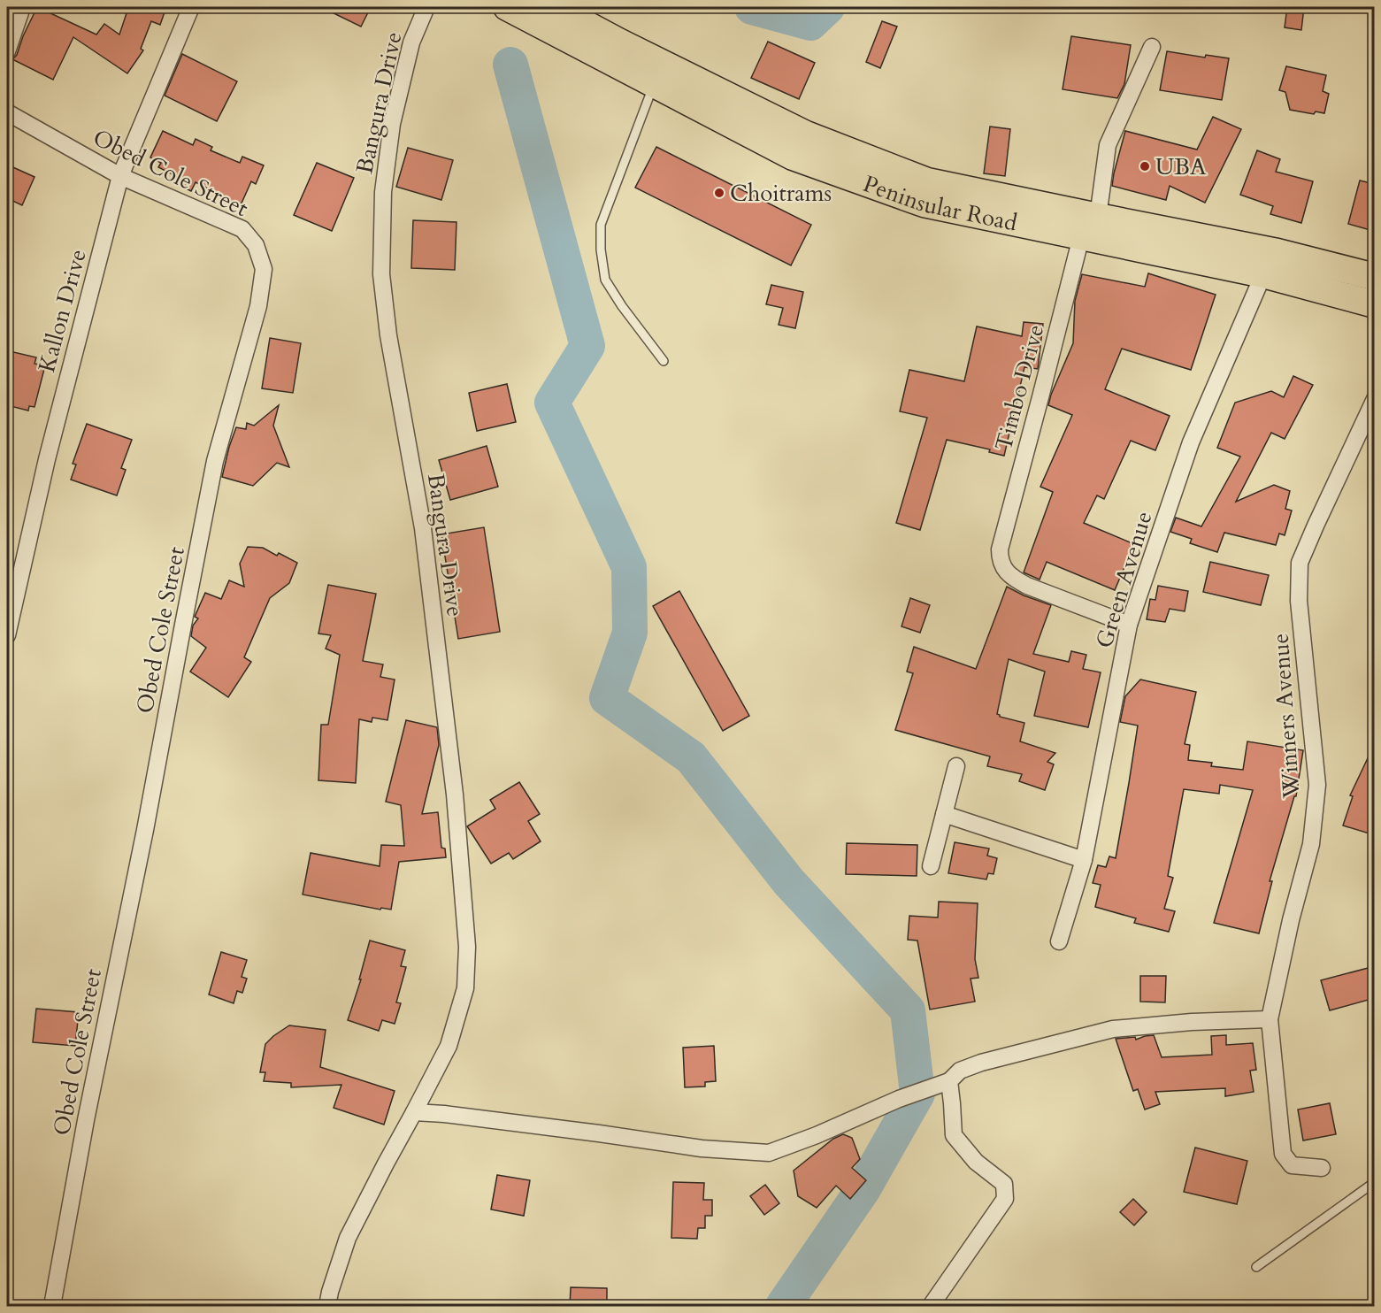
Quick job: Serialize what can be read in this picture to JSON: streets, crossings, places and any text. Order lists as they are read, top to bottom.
{
  "streets": {
    "main road": ["Peninsular Road"],
    "street": [
      "Bangura Drive",
      "Obed Cole Street",
      "Kallon Drive",
      "Timbo Drive",
      "Green Avenue",
      "Winners Avenue"
    ]
  },
  "crossings": [
    ["Obed Cole Street", "Kallon Drive"],
    ["Peninsular Road", "Timbo Drive"],
    ["Peninsular Road", "Green Avenue"],
    ["Timbo Drive", "Green Avenue"]
  ],
  "places": ["UBA", "Choitrams"]
}
